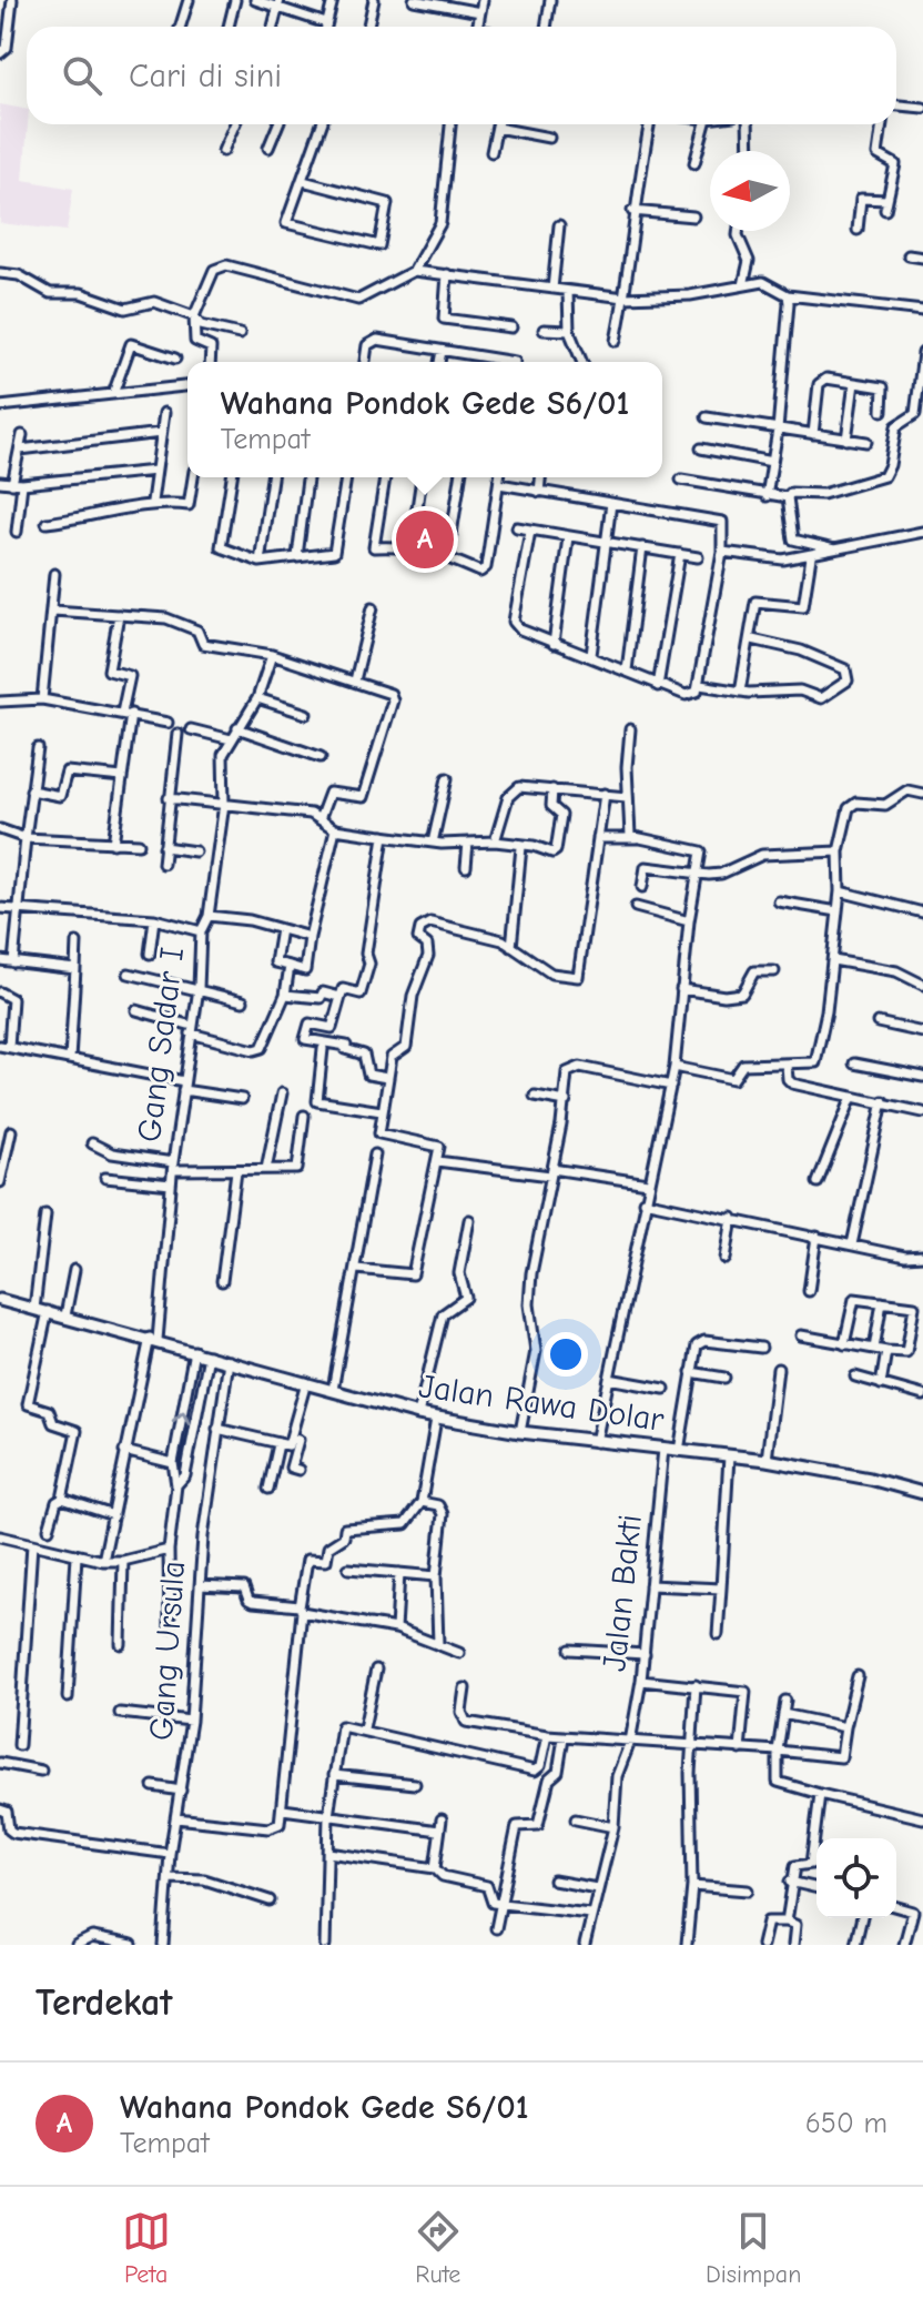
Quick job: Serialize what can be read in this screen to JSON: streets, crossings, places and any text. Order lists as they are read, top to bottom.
{
  "streets": {
    "street": [
      "Gang Sadar I",
      "Jalan Rawa Dolar",
      "Jalan Bakti",
      "Gang Ursula"
    ]
  },
  "crossings": [
    ["Gang Sadar I", "Jalan Rawa Dolar"],
    ["Jalan Rawa Dolar", "Jalan Bakti"],
    ["Jalan Rawa Dolar", "Gang Ursula"]
  ],
  "north": "left",
  "page": {
    "search": "Cari di sini",
    "popup": ["Wahana Pondok Gede S6/01", "Tempat"],
    "pins": "A",
    "heading": "Terdekat",
    "list": [
      {
        "mark": "A",
        "name": "Wahana Pondok Gede S6/01",
        "note": "Tempat",
        "value": "650 m"
      }
    ],
    "nav": ["Peta", "Rute", "Disimpan"]
  }
}
